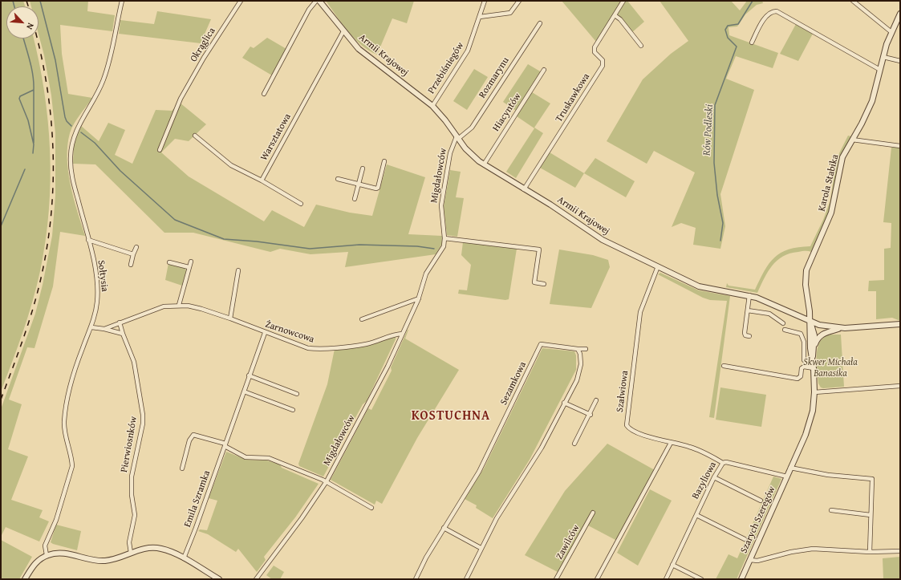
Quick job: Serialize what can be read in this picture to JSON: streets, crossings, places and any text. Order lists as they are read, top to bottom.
{
  "streets": {
    "street": [
      "Okrąglica",
      "Armii Krajowej",
      "Przebiśniegów",
      "Rozmarynu",
      "Truskawkowa",
      "Hiacyntów",
      "Warsztatowa",
      "Migdałowców",
      "Karola Stabika",
      "Sołtysia",
      "Żarnowcowa",
      "Sezamkowa",
      "Szałwiowa",
      "Pierwiosnków",
      "Bazyliowa",
      "Emila Szramka",
      "Szarych Szeregów",
      "Zawilców"
    ]
  },
  "crossings": [
    ["Armii Krajowej", "Przebiśniegów"],
    ["Armii Krajowej", "Rozmarynu"],
    ["Armii Krajowej", "Truskawkowa"],
    ["Armii Krajowej", "Hiacyntów"],
    ["Armii Krajowej", "Warsztatowa"],
    ["Armii Krajowej", "Migdałowców"],
    ["Armii Krajowej", "Karola Stabika"],
    ["Armii Krajowej", "Szałwiowa"],
    ["Armii Krajowej", "Szarych Szeregów"],
    ["Rozmarynu", "Migdałowców"],
    ["Migdałowców", "Żarnowcowa"],
    ["Karola Stabika", "Szarych Szeregów"],
    ["Sołtysia", "Żarnowcowa"],
    ["Żarnowcowa", "Pierwiosnków"],
    ["Żarnowcowa", "Emila Szramka"],
    ["Szałwiowa", "Bazyliowa"],
    ["Bazyliowa", "Szarych Szeregów"]
  ],
  "districts": ["KOSTUCHNA"],
  "water": ["Rów Podleski"],
  "parks": ["Skwer Michała Banasika"],
  "north": "bottom right"
}
